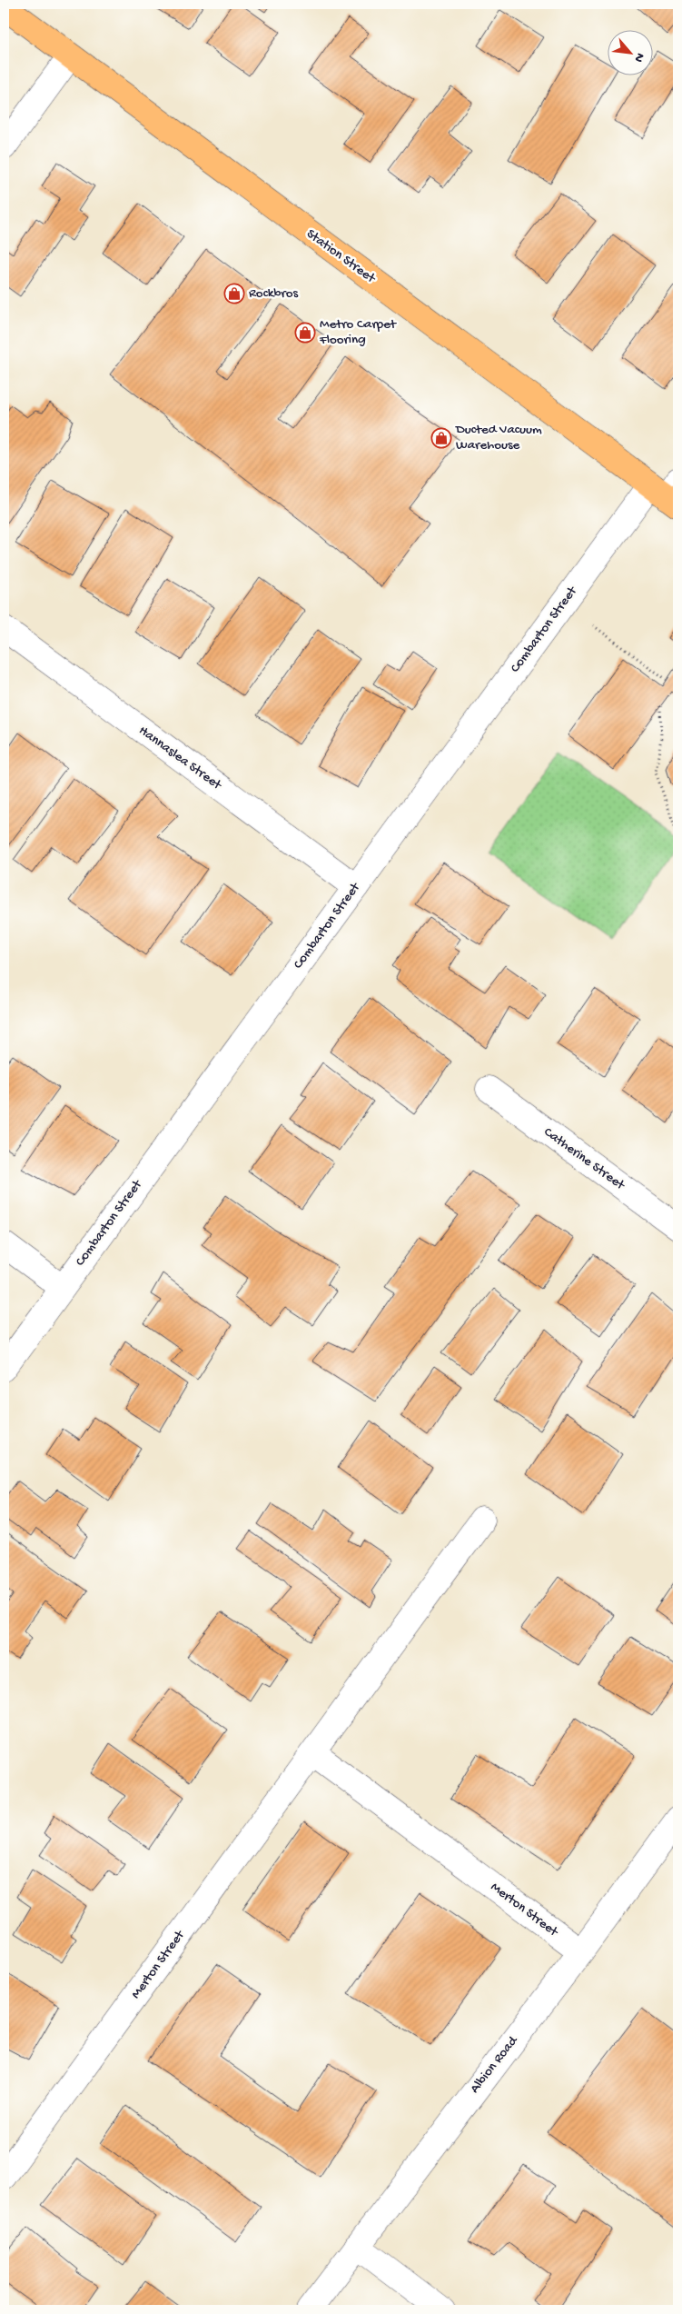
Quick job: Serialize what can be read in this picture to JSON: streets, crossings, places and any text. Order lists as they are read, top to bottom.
{
  "streets": {
    "main road": ["Station Street"],
    "street": [
      "Combarton Street",
      "Hannaslea Street",
      "Catherine Street",
      "Merton Street",
      "Albion Road"
    ]
  },
  "crossings": [
    ["Station Street", "Combarton Street"],
    ["Combarton Street", "Hannaslea Street"],
    ["Merton Street", "Albion Road"]
  ],
  "places": {
    "shop": ["Rockbros", "Metro Carpet Flooring", "Ducted Vacuum Warehouse"]
  },
  "north": "bottom right"
}
